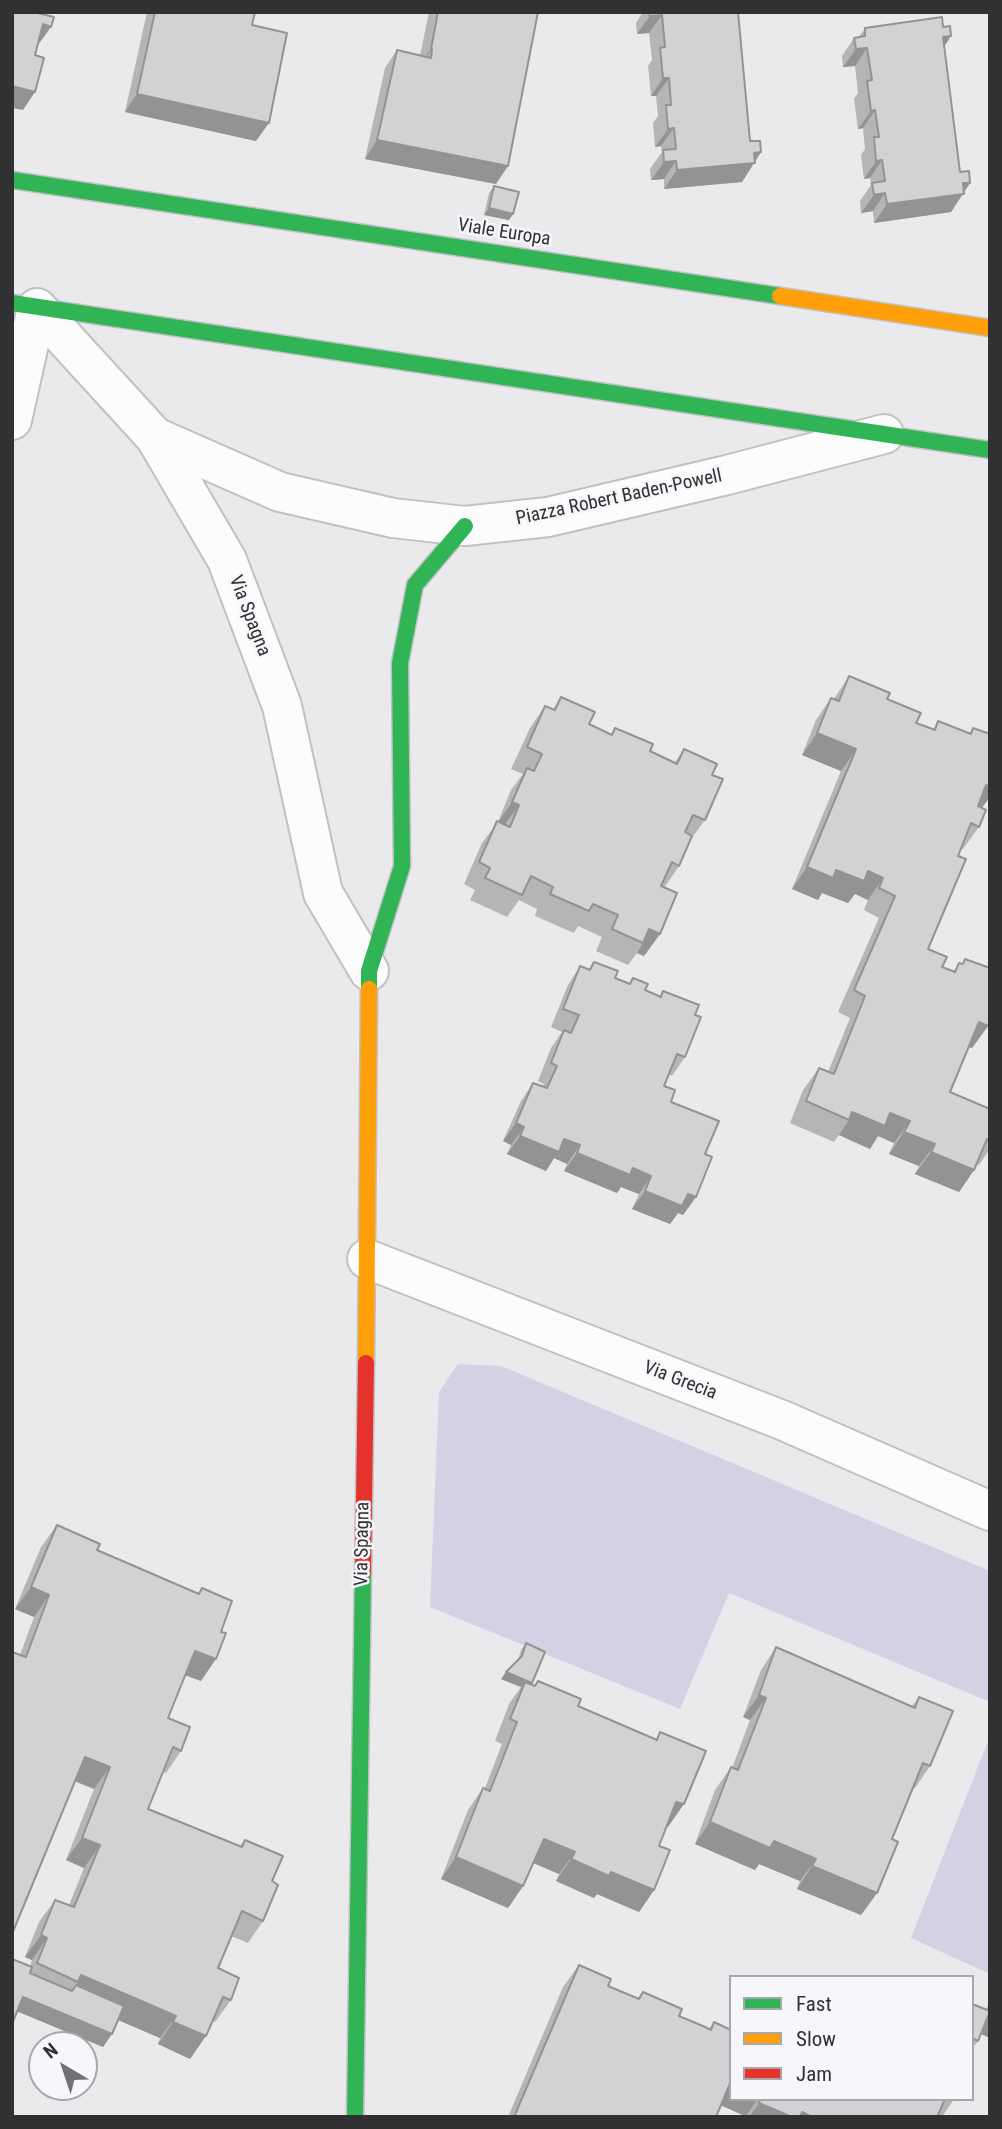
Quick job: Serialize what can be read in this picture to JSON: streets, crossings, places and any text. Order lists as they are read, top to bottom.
{
  "streets": {
    "street": [
      "Viale Europa",
      "Piazza Robert Baden-Powell",
      "Via Spagna",
      "Via Grecia"
    ]
  },
  "crossings": [
    ["Piazza Robert Baden-Powell", "Via Spagna"],
    ["Via Spagna", "Via Grecia"]
  ],
  "legend": ["Fast", "Slow", "Jam"],
  "north": "top left"
}
